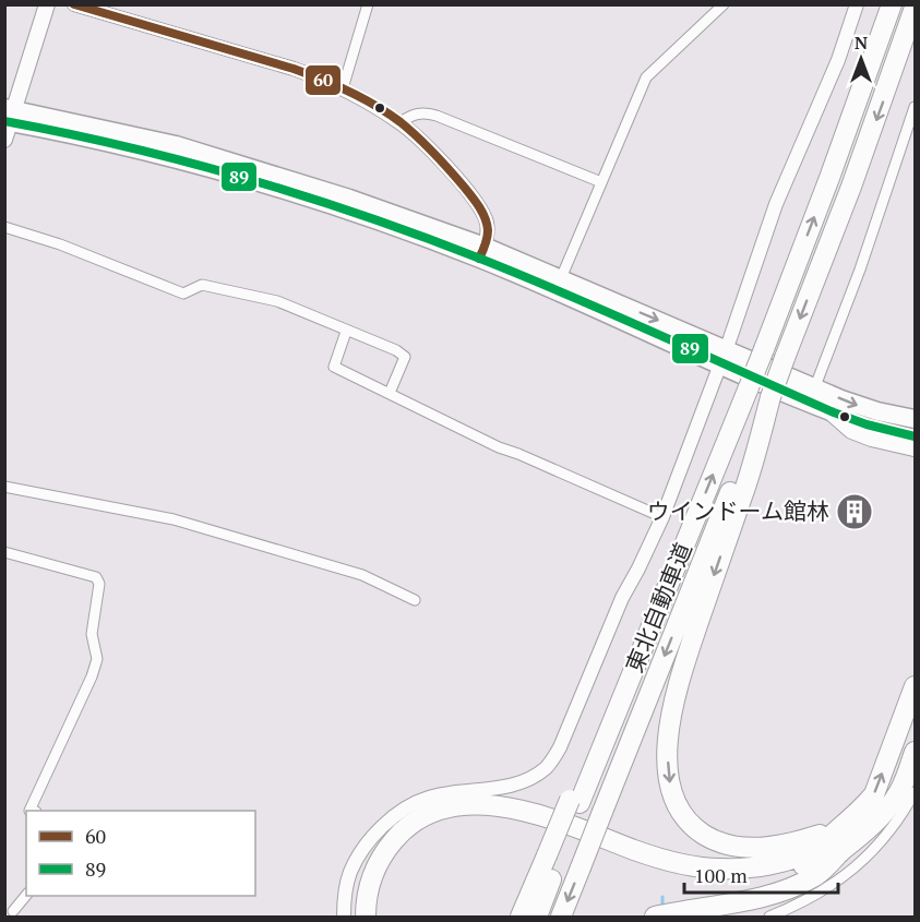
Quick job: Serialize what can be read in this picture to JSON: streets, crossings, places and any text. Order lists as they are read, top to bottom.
{
  "streets": {
    "highway": ["東北自動車道"]
  },
  "places": {
    "building": ["ウインドーム館林"]
  },
  "lines": ["transit line 60", "transit line 89"],
  "legend": ["60", "89"],
  "scale_bar": "100 m",
  "north": "top"
}
